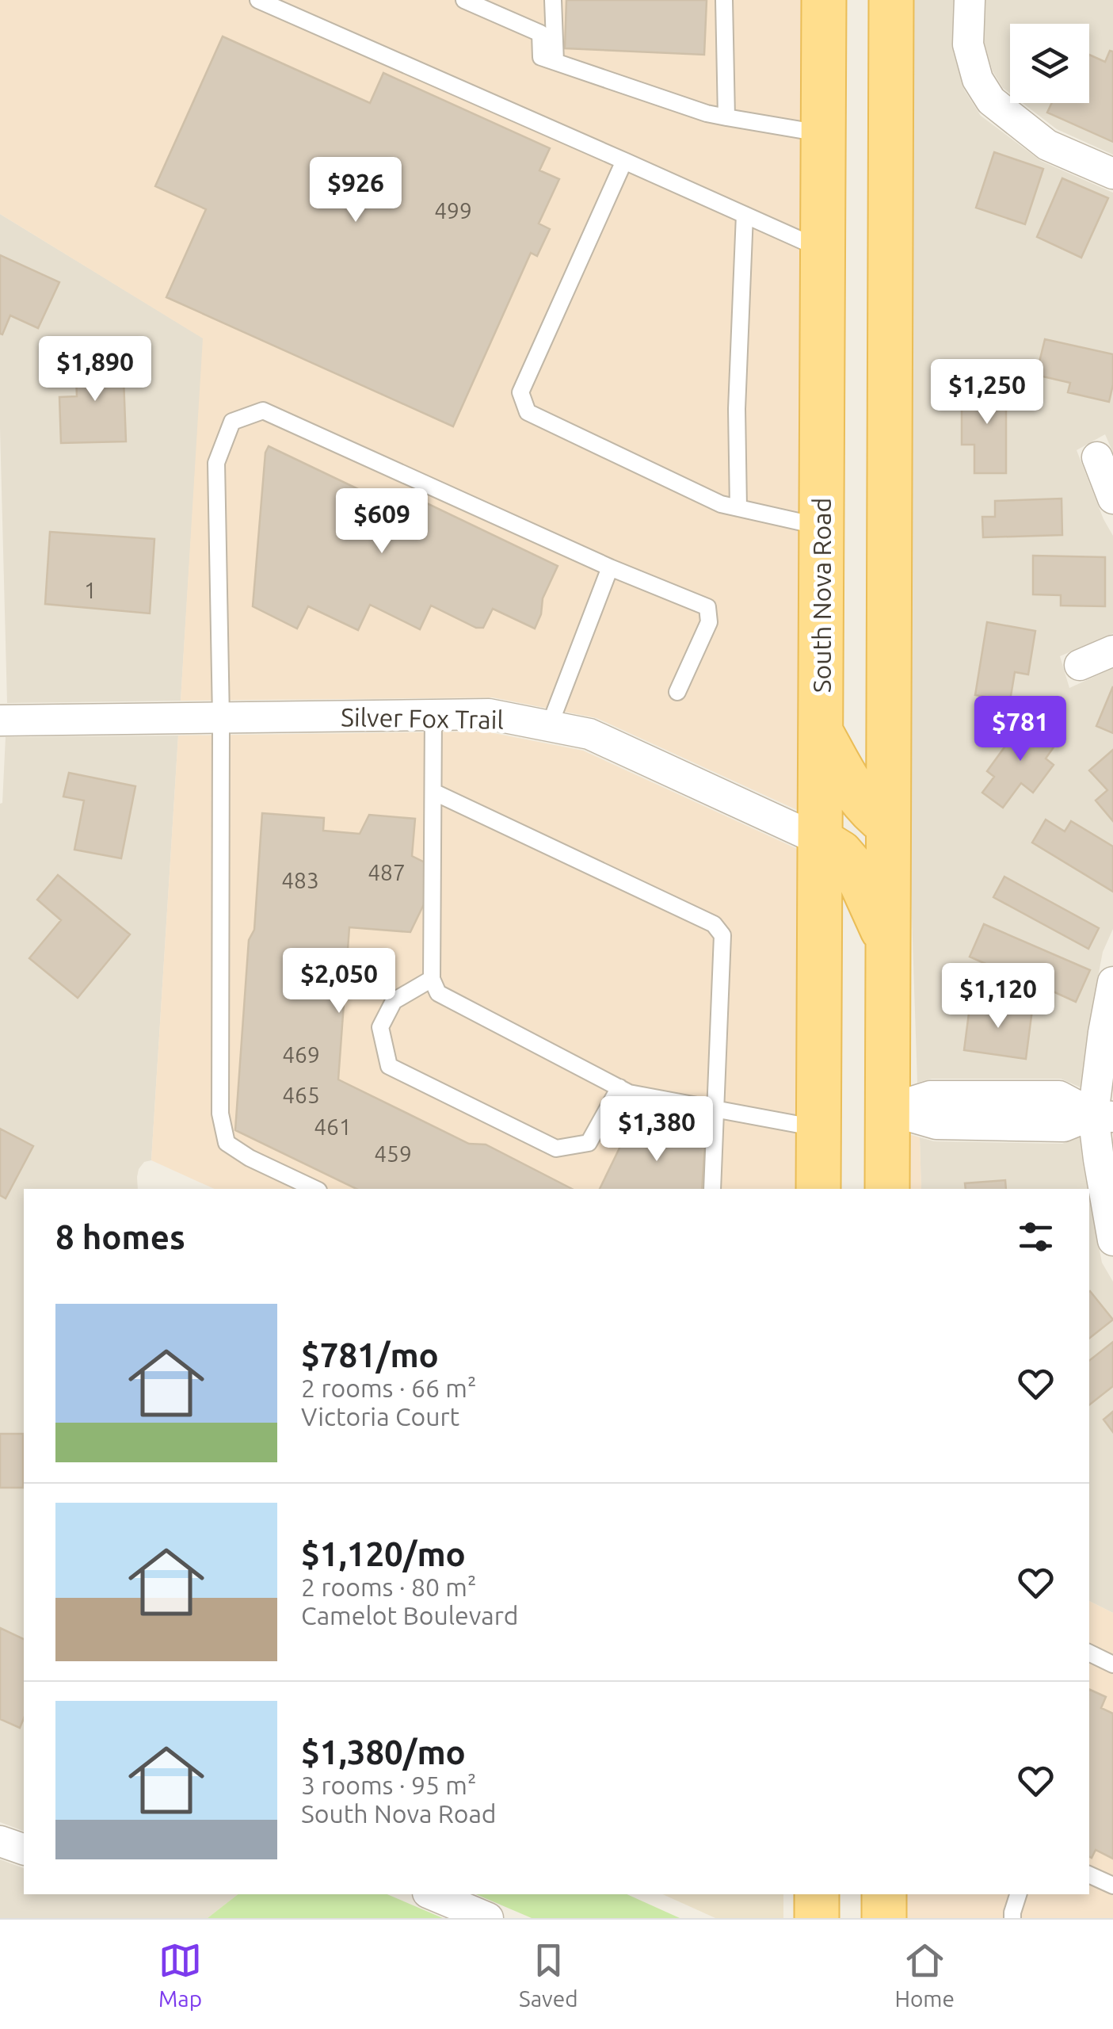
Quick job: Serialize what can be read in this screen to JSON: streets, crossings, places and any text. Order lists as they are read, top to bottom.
{
  "streets": {
    "main road": ["South Nova Road"],
    "street": ["Silver Fox Trail"]
  },
  "crossings": [
    ["South Nova Road", "Silver Fox Trail"]
  ],
  "house_numbers": [
    "499",
    "1",
    "487",
    "483",
    "469",
    "465",
    "461",
    "459"
  ],
  "page": {
    "price": [
      "$926",
      "$1,890",
      "$1,250",
      "$609",
      "$781",
      "$2,050",
      "$1,120",
      "$1,380"
    ],
    "heading": "8 homes",
    "list": [
      {
        "name": "$781/mo",
        "note": "2 rooms · 66 m² · Victoria Court"
      },
      {
        "name": "$1,120/mo",
        "note": "2 rooms · 80 m² · Camelot Boulevard"
      },
      {
        "name": "$1,380/mo",
        "note": "3 rooms · 95 m² · South Nova Road"
      }
    ],
    "tabs": ["Map", "Saved", "Home"]
  }
}
